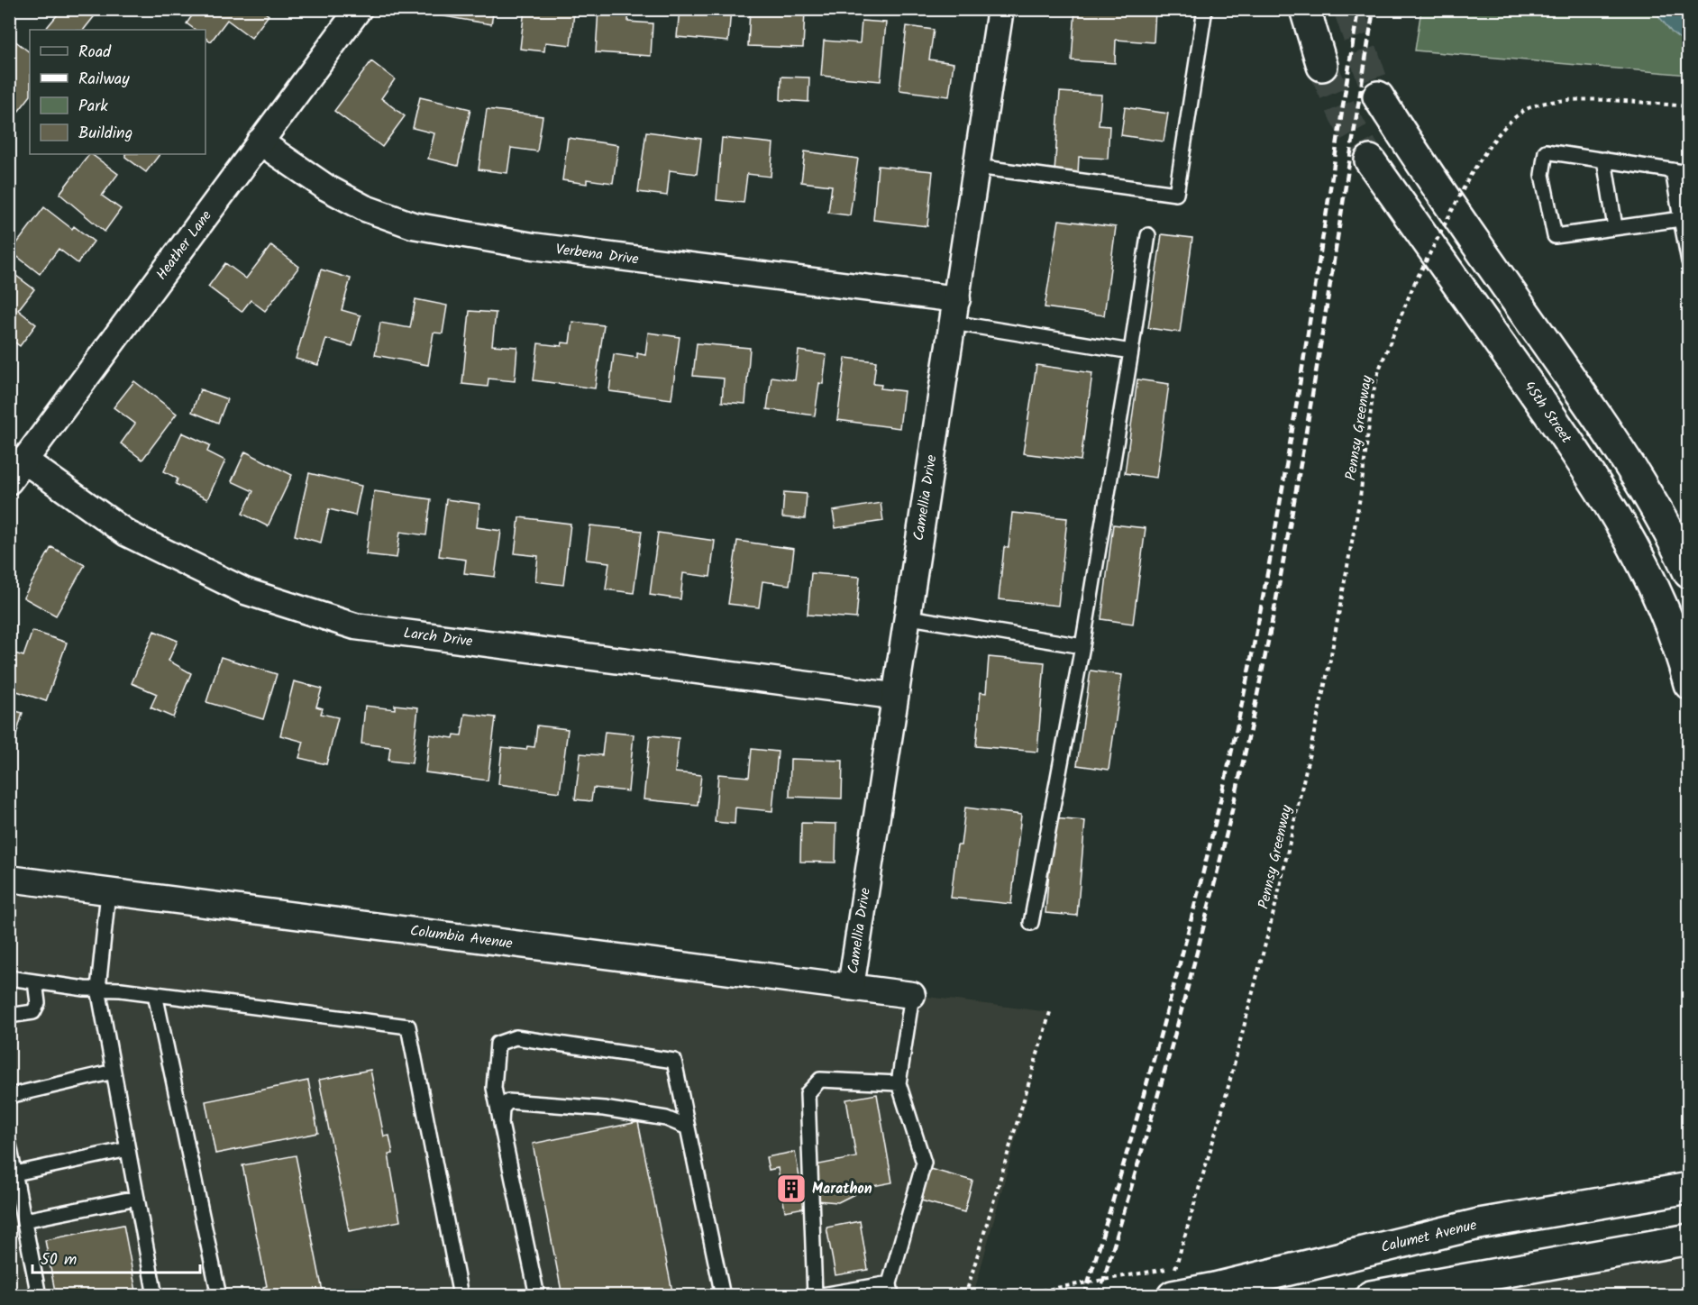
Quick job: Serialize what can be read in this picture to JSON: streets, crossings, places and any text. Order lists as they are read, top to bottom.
{
  "streets": {
    "main road": ["45th Street", "Calumet Avenue"],
    "street": [
      "Heather Lane",
      "Verbena Drive",
      "Camellia Drive",
      "Larch Drive",
      "Columbia Avenue"
    ],
    "path": ["Pennsy Greenway"]
  },
  "crossings": [
    ["Heather Lane", "Verbena Drive"],
    ["Heather Lane", "Larch Drive"],
    ["Verbena Drive", "Camellia Drive"],
    ["Camellia Drive", "Larch Drive"],
    ["Camellia Drive", "Columbia Avenue"]
  ],
  "places": {
    "building": ["Marathon"]
  },
  "legend": [
    "Road",
    "Railway",
    "Park",
    "Building"
  ],
  "scale_bar": "50 m"
}
